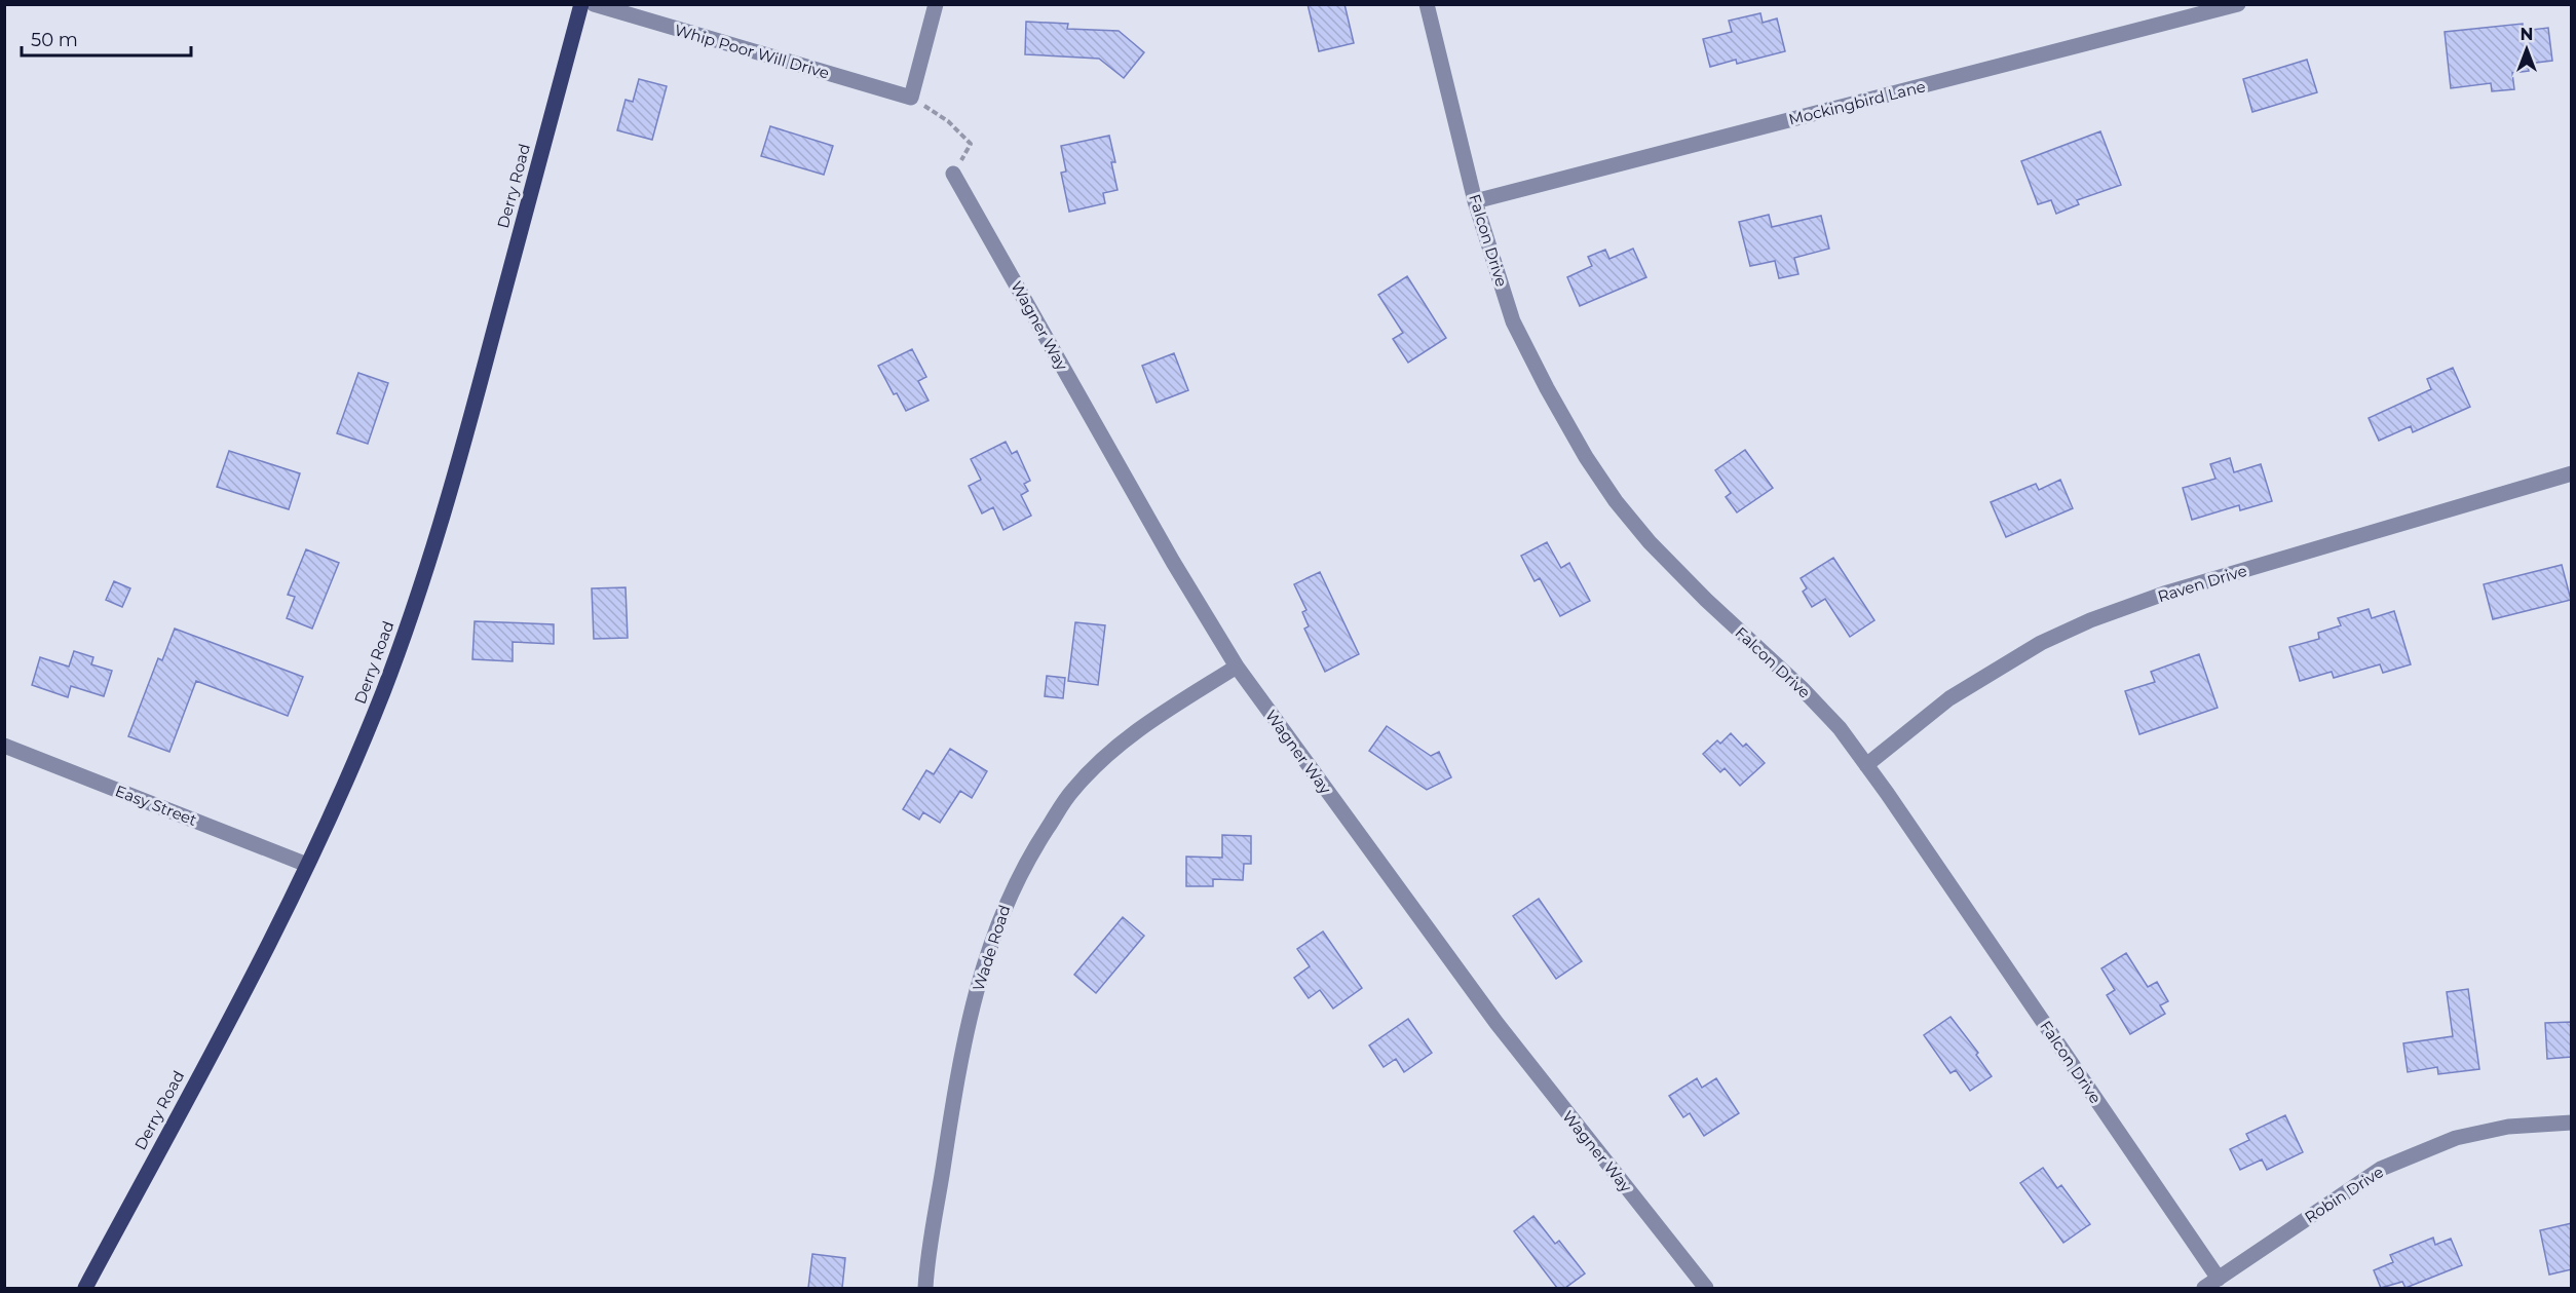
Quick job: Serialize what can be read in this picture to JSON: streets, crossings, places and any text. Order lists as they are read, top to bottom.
{
  "streets": {
    "main road": ["Derry Road"],
    "street": [
      "Whip Poor Will Drive",
      "Mockingbird Lane",
      "Falcon Drive",
      "Wagner Way",
      "Raven Drive",
      "Easy Street",
      "Wade Road",
      "Robin Drive"
    ]
  },
  "crossings": [
    ["Mockingbird Lane", "Falcon Drive"],
    ["Derry Road", "Easy Street"],
    ["Falcon Drive", "Raven Drive"],
    ["Falcon Drive", "Robin Drive"],
    ["Wagner Way", "Wade Road"]
  ],
  "scale_bar": "50 m",
  "north": "top"
}
